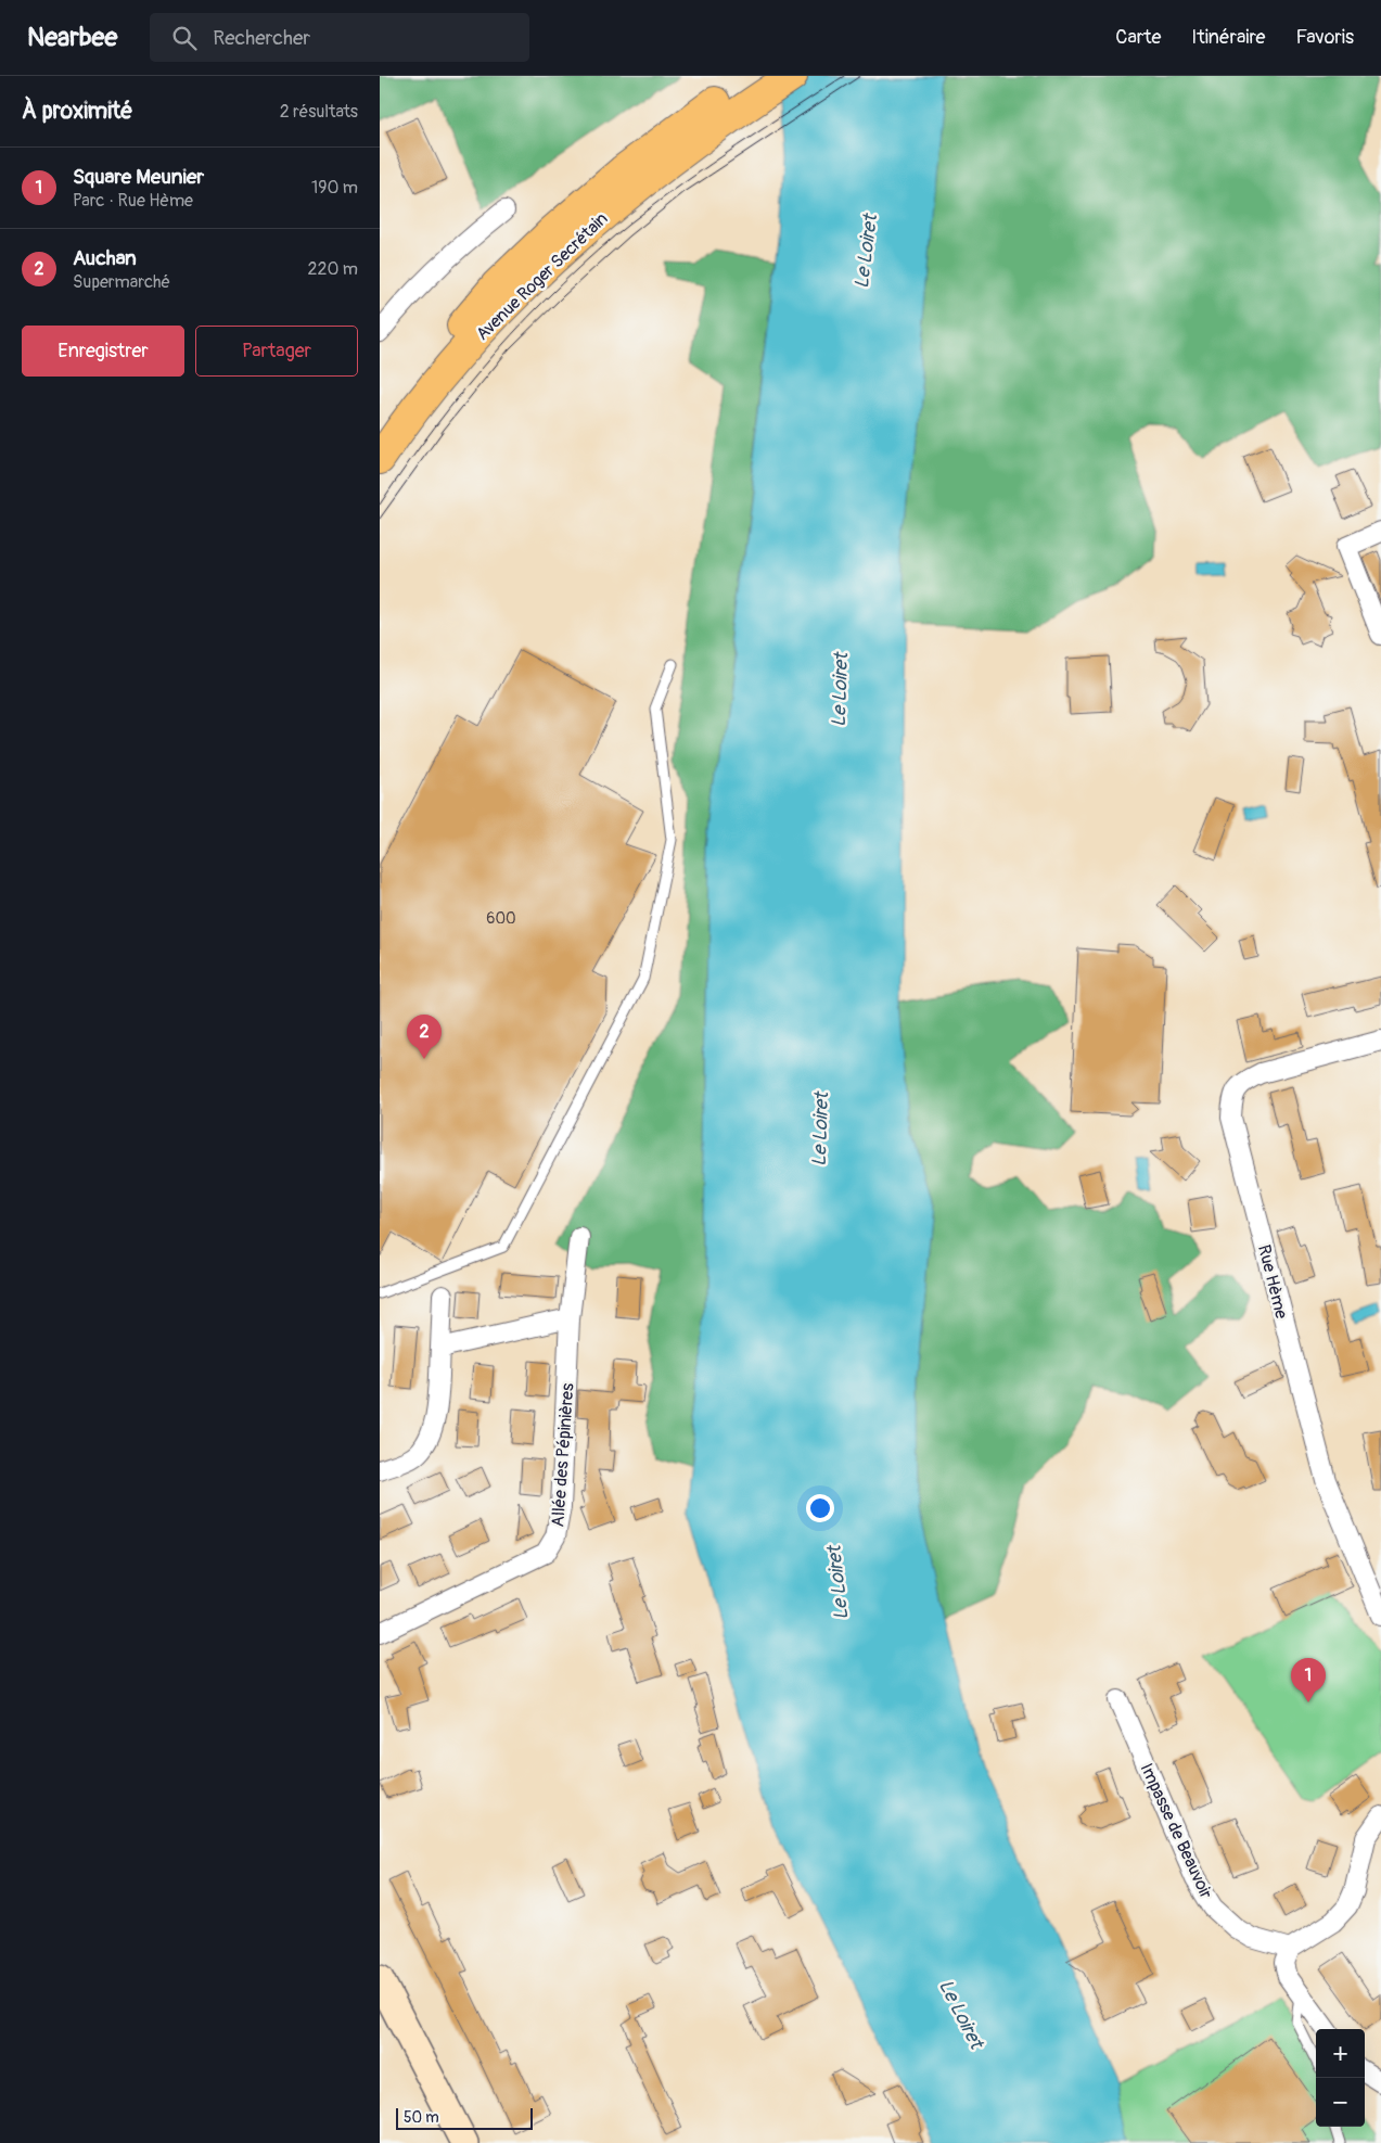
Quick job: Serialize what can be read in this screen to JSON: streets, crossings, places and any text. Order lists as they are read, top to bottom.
{
  "streets": {
    "main road": ["Avenue Roger Secrétain"],
    "street": ["Rue Hème", "Allée des Pépinières", "Impasse de Beauvoir"]
  },
  "water": ["Le Loiret"],
  "house_numbers": ["600"],
  "scale_bar": "50 m",
  "page": {
    "header": "Nearbee",
    "search": "Rechercher",
    "nav": ["Carte", "Itinéraire", "Favoris"],
    "heading": ["À proximité", "2 résultats"],
    "list": [
      {
        "mark": "1",
        "name": "Square Meunier",
        "note": "Parc · Rue Hème",
        "value": "190 m"
      },
      {
        "mark": "2",
        "name": "Auchan",
        "note": "Supermarché",
        "value": "220 m"
      }
    ],
    "buttons": ["Enregistrer", "Partager"],
    "pins": ["2", "1"],
    "map_buttons": ["+", "−"],
    "scale": "50 m"
  }
}
